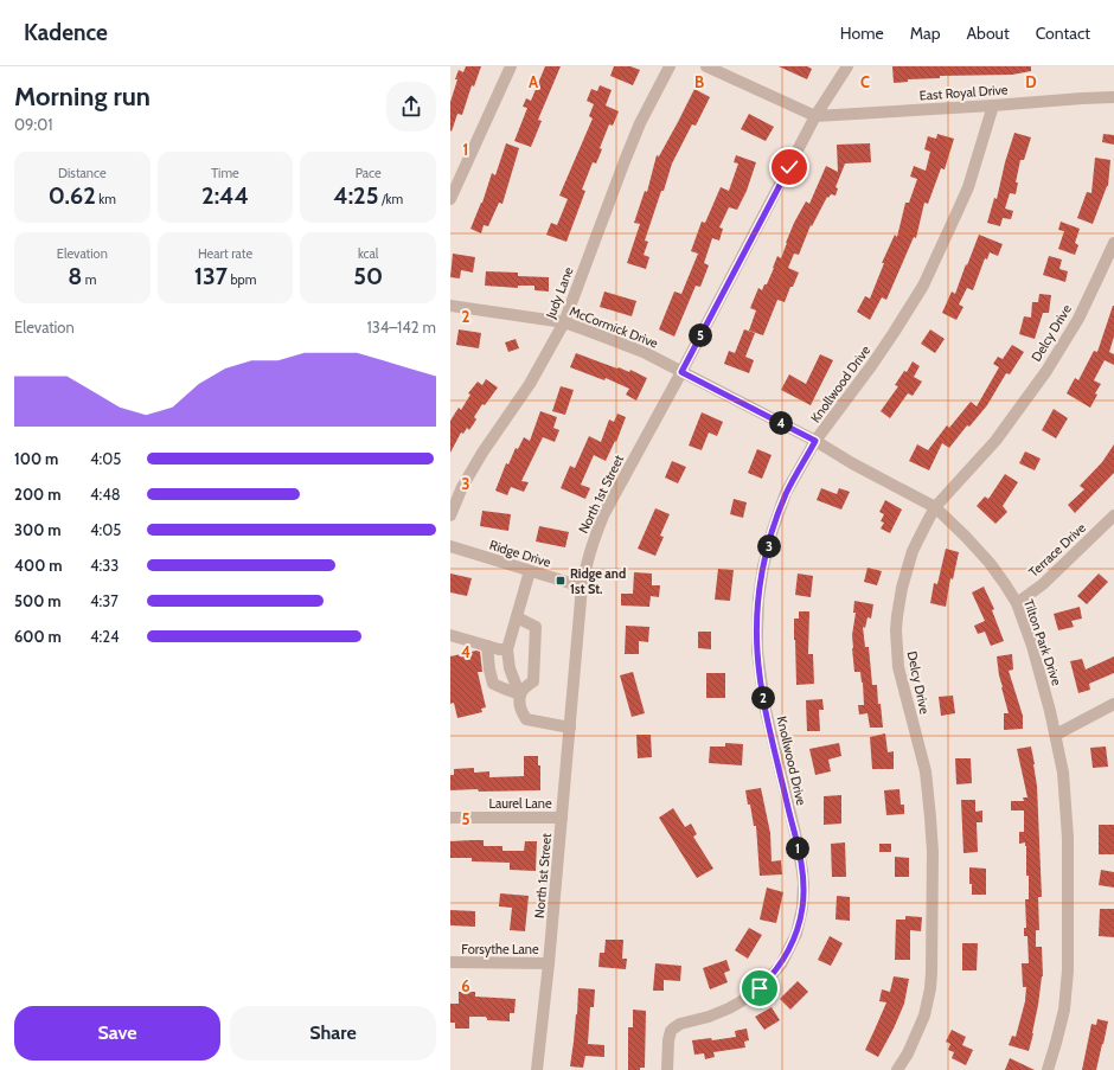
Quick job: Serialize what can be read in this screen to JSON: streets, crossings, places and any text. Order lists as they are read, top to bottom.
{
  "streets": {
    "street": [
      "East Royal Drive",
      "Judy Lane",
      "McCormick Drive",
      "Delcy Drive",
      "Knollwood Drive",
      "North 1st Street",
      "Terrace Drive",
      "Ridge Drive",
      "Tilton Park Drive",
      "Laurel Lane",
      "Forsythe Lane"
    ]
  },
  "crossings": [
    ["East Royal Drive", "Knollwood Drive"],
    ["East Royal Drive", "North 1st Street"],
    ["Judy Lane", "McCormick Drive"],
    ["McCormick Drive", "North 1st Street"],
    ["McCormick Drive", "Tilton Park Drive"],
    ["Delcy Drive", "Tilton Park Drive"],
    ["Knollwood Drive", "Tilton Park Drive"],
    ["North 1st Street", "Ridge Drive"],
    ["North 1st Street", "Tilton Park Drive"],
    ["North 1st Street", "Laurel Lane"],
    ["North 1st Street", "Forsythe Lane"],
    ["Terrace Drive", "Tilton Park Drive"]
  ],
  "places": {
    "transit": ["Ridge and 1st St."]
  },
  "page": {
    "header": "Kadence",
    "nav": [
      "Home",
      "Map",
      "About",
      "Contact"
    ],
    "heading": ["Morning run", "09:01"],
    "stats": [
      ["Distance", "0.62 km"],
      ["Time", "2:44"],
      ["Pace", "4:25 /km"],
      ["Elevation", "8 m"],
      ["Heart rate", "137 bpm"],
      ["kcal", "50"]
    ],
    "chart": ["Elevation", "134–142 m"],
    "pins": [
      "5",
      "4",
      "3",
      "2",
      "1"
    ],
    "list": [
      {
        "name": "100 m",
        "note": "4:05"
      },
      {
        "name": "200 m",
        "note": "4:48"
      },
      {
        "name": "300 m",
        "note": "4:05"
      },
      {
        "name": "400 m",
        "note": "4:33"
      },
      {
        "name": "500 m",
        "note": "4:37"
      },
      {
        "name": "600 m",
        "note": "4:24"
      }
    ],
    "buttons": ["Save", "Share"]
  },
  "grid": {
    "columns": [
      "A",
      "B",
      "C",
      "D"
    ],
    "rows": [
      "1",
      "2",
      "3",
      "4",
      "5",
      "6"
    ]
  }
}
